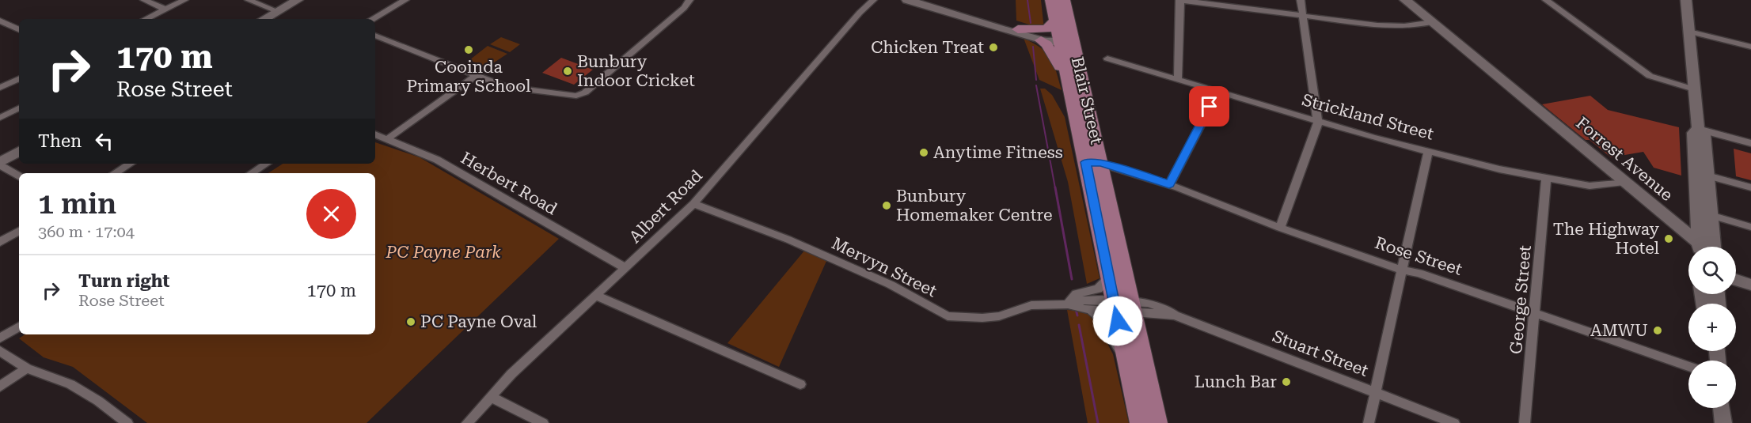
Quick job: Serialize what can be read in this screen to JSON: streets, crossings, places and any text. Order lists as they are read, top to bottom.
{
  "streets": {
    "main road": ["Blair Street", "Forrest Avenue"],
    "street": [
      "Strickland Street",
      "Herbert Road",
      "Albert Road",
      "Rose Street",
      "Mervyn Street",
      "George Street",
      "Stuart Street"
    ]
  },
  "crossings": [
    ["Blair Street", "Rose Street"],
    ["Blair Street", "Mervyn Street"],
    ["Blair Street", "Stuart Street"],
    ["Strickland Street", "Forrest Avenue"],
    ["Strickland Street", "George Street"],
    ["Herbert Road", "Albert Road"],
    ["Albert Road", "Mervyn Street"],
    ["Rose Street", "George Street"],
    ["Mervyn Street", "Stuart Street"]
  ],
  "parks": ["PC Payne Park"],
  "places": [
    "Chicken Treat",
    "Cooinda Primary School",
    "Bunbury Indoor Cricket",
    "Anytime Fitness",
    "Bunbury Homemaker Centre",
    "The Highway Hotel",
    "PC Payne Oval",
    "AMWU",
    "Lunch Bar"
  ],
  "page": {
    "turn": ["170 m", "Rose Street"],
    "then": "Then",
    "heading": ["1 min", "360 m · 17:04"],
    "map_buttons": ["+", "−"],
    "list": [
      {
        "name": "Turn right",
        "note": "Rose Street",
        "value": "170 m"
      }
    ]
  }
}
